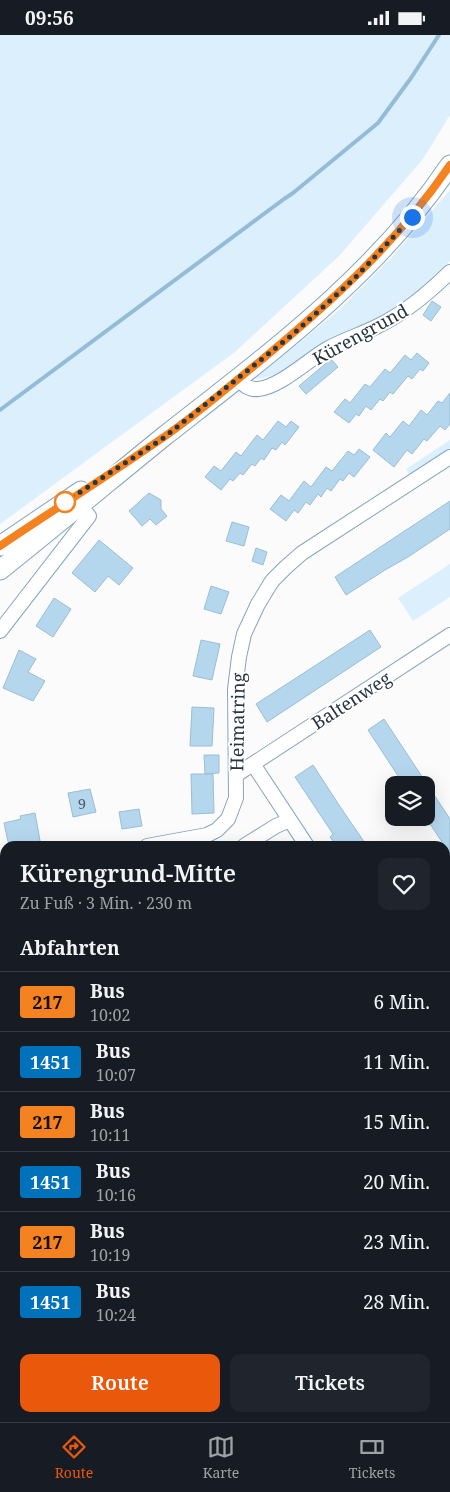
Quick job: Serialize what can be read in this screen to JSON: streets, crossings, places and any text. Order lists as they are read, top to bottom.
{
  "streets": {
    "main road": ["Kürengrund"],
    "street": ["Baltenweg", "Heimatring"]
  },
  "crossings": [
    ["Baltenweg", "Heimatring"]
  ],
  "lines": ["bus line 217"],
  "house_numbers": ["9"],
  "page": {
    "status": "09:56",
    "heading": [
      ["Kürengrund-Mitte", "Zu Fuß · 3 Min. · 230 m"],
      "Abfahrten"
    ],
    "list": [
      {
        "mark": "217",
        "name": "Bus",
        "note": "10:02",
        "value": "6 Min."
      },
      {
        "mark": "1451",
        "name": "Bus",
        "note": "10:07",
        "value": "11 Min."
      },
      {
        "mark": "217",
        "name": "Bus",
        "note": "10:11",
        "value": "15 Min."
      },
      {
        "mark": "1451",
        "name": "Bus",
        "note": "10:16",
        "value": "20 Min."
      },
      {
        "mark": "217",
        "name": "Bus",
        "note": "10:19",
        "value": "23 Min."
      },
      {
        "mark": "1451",
        "name": "Bus",
        "note": "10:24",
        "value": "28 Min."
      }
    ],
    "buttons": ["Route", "Tickets"],
    "tabs": ["Route", "Karte", "Tickets"]
  }
}
